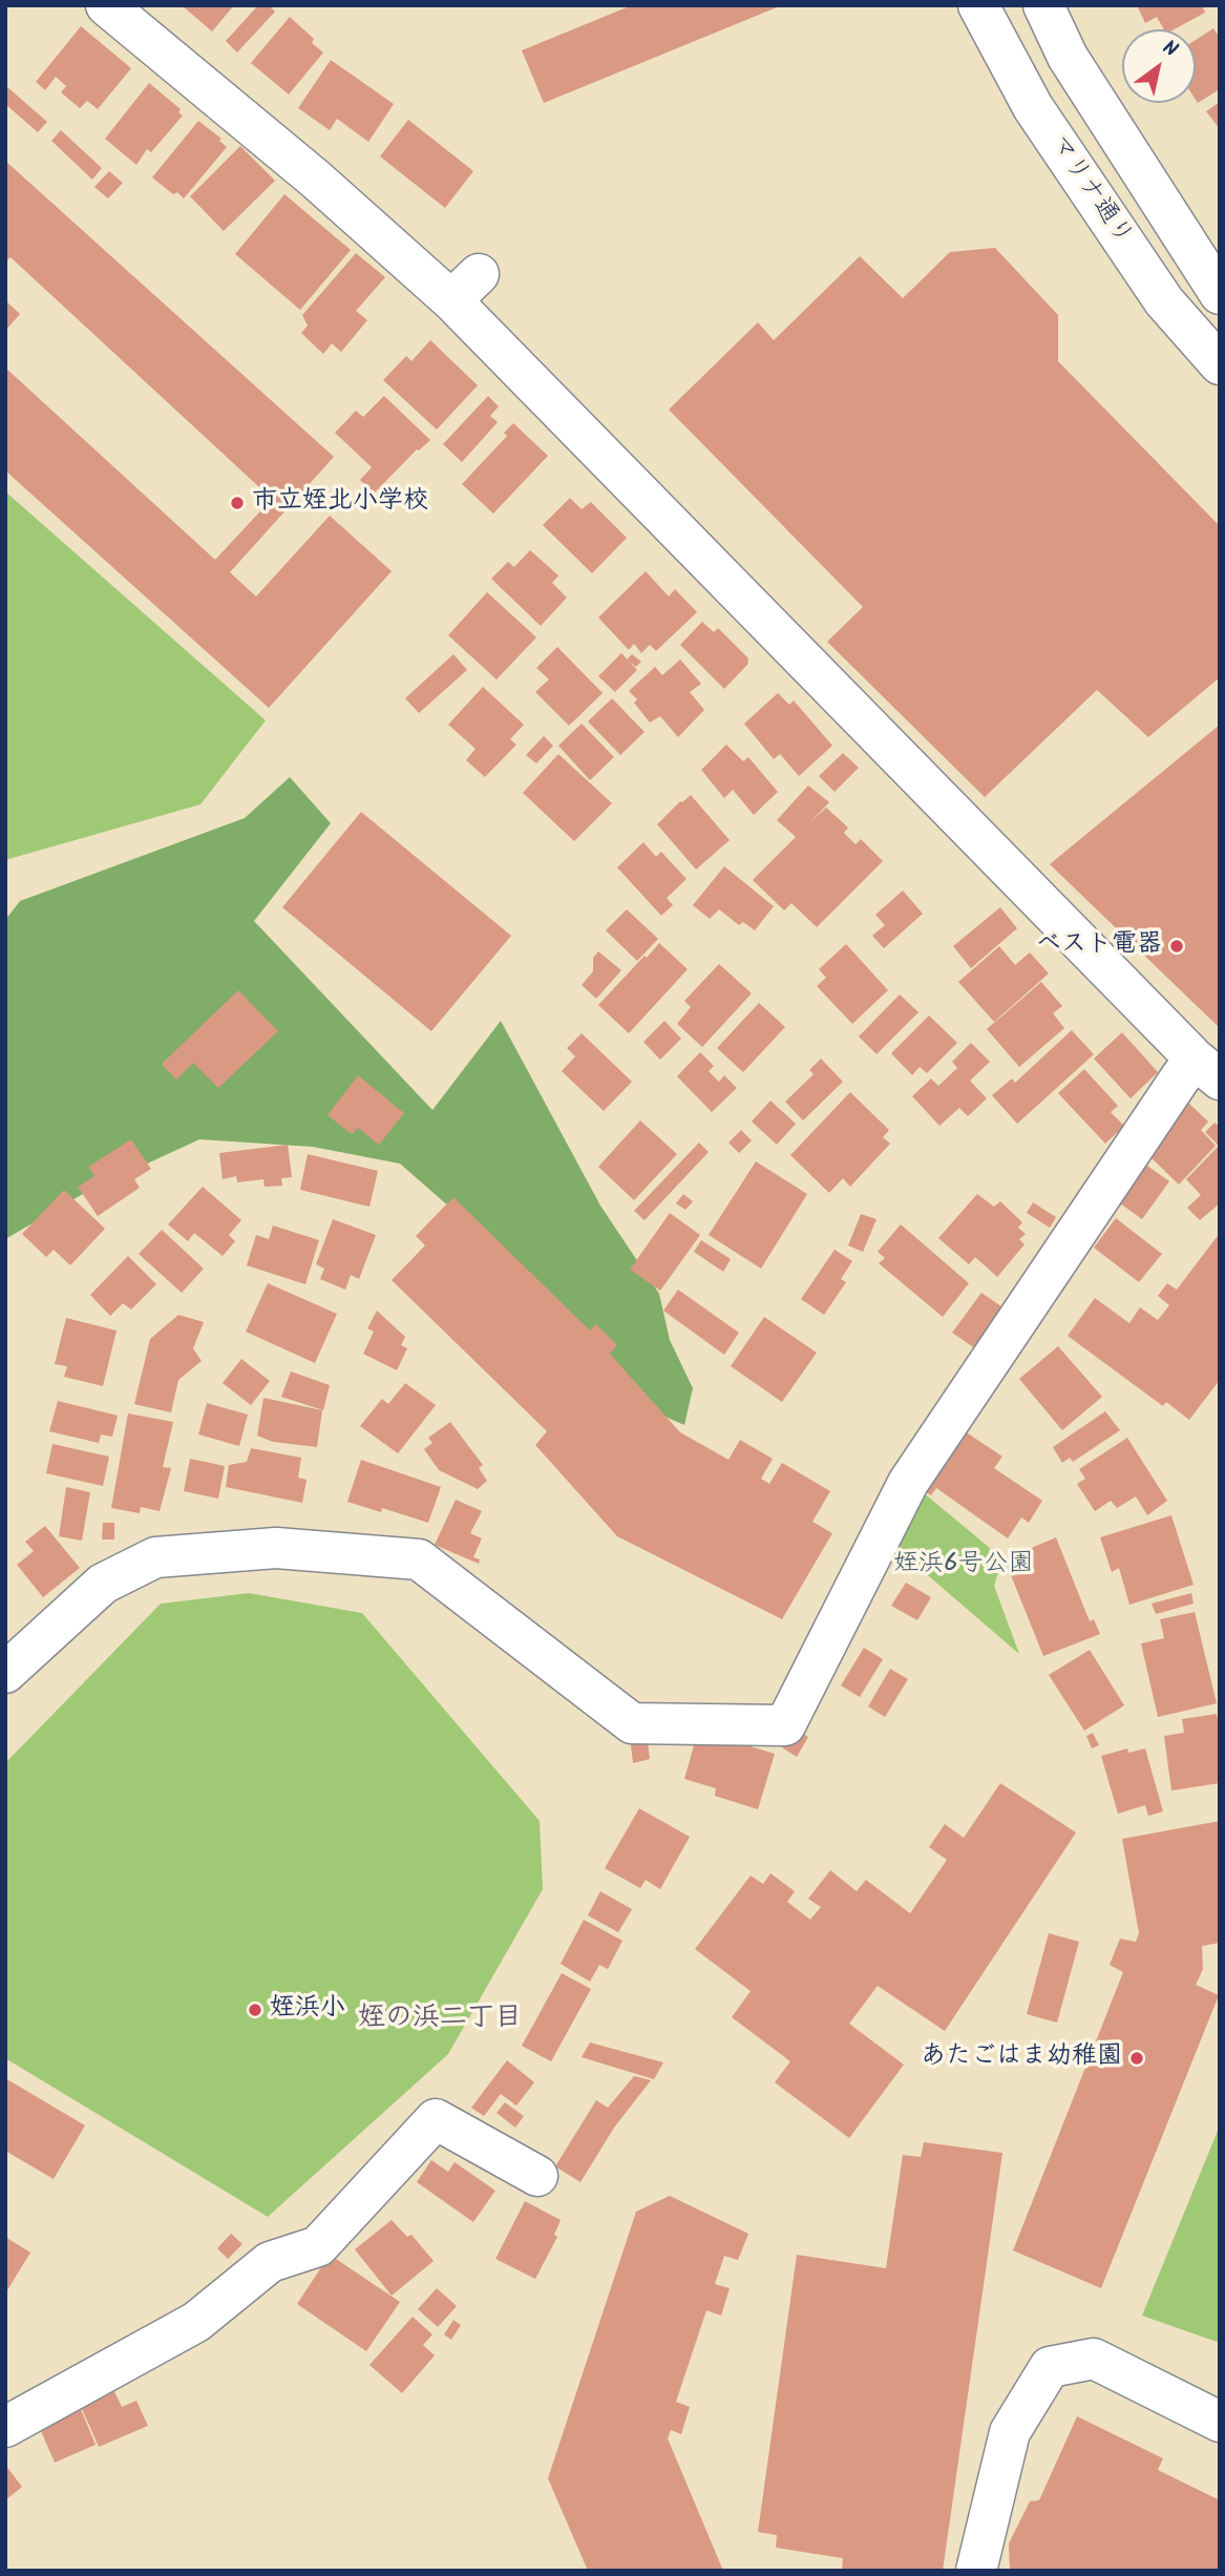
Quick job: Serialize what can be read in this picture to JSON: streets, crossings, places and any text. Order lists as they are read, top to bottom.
{
  "streets": {
    "street": ["マリナ通り"]
  },
  "districts": ["姪の浜二丁目"],
  "parks": ["姪浜6号公園"],
  "places": [
    "市立姪北小学校",
    "ベスト電器",
    "姪浜小",
    "あたごはま幼稚園"
  ],
  "north": "top right"
}
